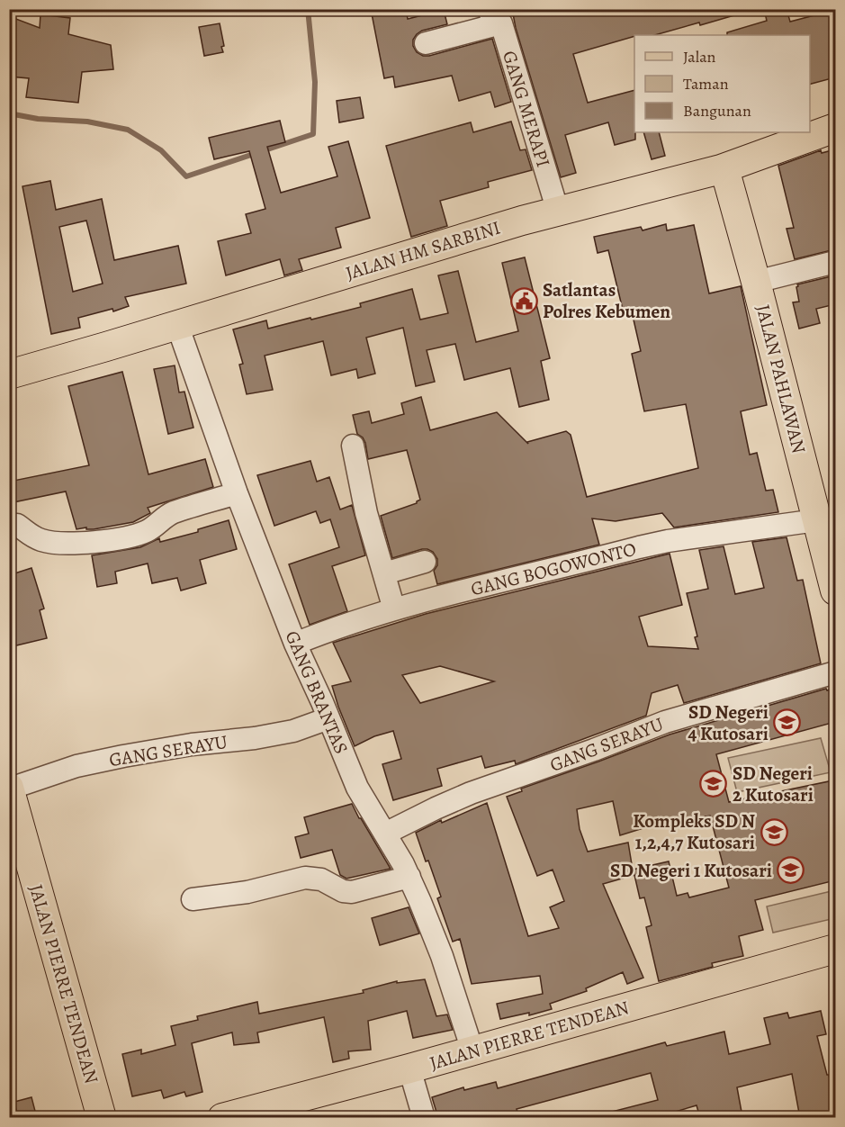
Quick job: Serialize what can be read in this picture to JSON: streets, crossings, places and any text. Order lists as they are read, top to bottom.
{
  "streets": {
    "main road": ["JALAN HM SARBINI", "JALAN PAHLAWAN", "JALAN PIERRE TENDEAN"],
    "street": [
      "GANG MERAPI",
      "GANG BOGOWONTO",
      "GANG BRANTAS",
      "GANG SERAYU"
    ]
  },
  "crossings": [
    ["GANG MERAPI", "JALAN HM SARBINI"],
    ["JALAN HM SARBINI", "JALAN PAHLAWAN"],
    ["JALAN HM SARBINI", "GANG BRANTAS"],
    ["JALAN PAHLAWAN", "GANG BOGOWONTO"],
    ["GANG BOGOWONTO", "GANG BRANTAS"],
    ["GANG BRANTAS", "GANG SERAYU"],
    ["GANG BRANTAS", "JALAN PIERRE TENDEAN"],
    ["GANG SERAYU", "JALAN PIERRE TENDEAN"]
  ],
  "places": {
    "public building": ["Satlantas Polres Kebumen"],
    "school or university": [
      "SD Negeri 4 Kutosari",
      "SD Negeri 2 Kutosari",
      "Kompleks SD N 1,2,4,7 Kutosari",
      "SD Negeri 1 Kutosari"
    ]
  },
  "legend": ["Jalan", "Taman", "Bangunan"]
}
